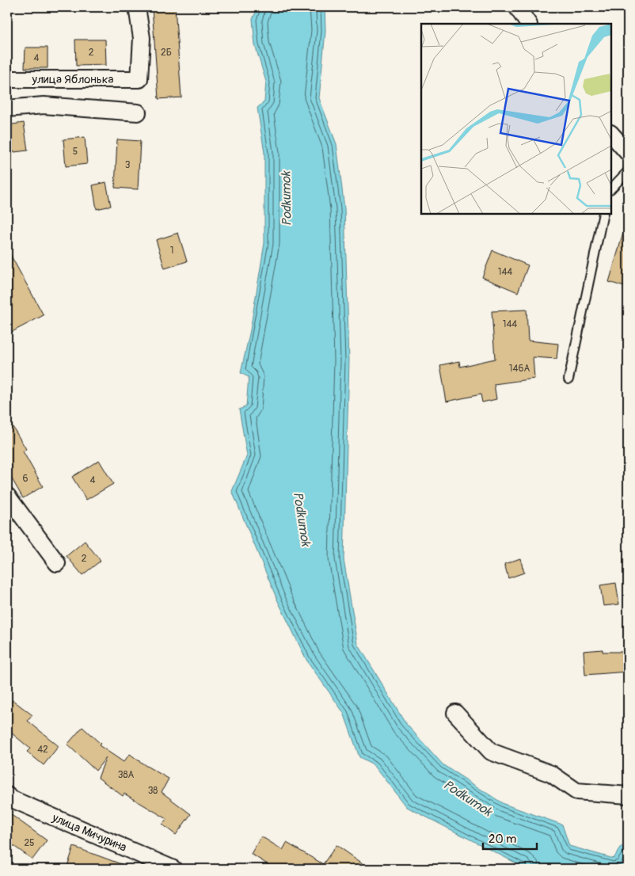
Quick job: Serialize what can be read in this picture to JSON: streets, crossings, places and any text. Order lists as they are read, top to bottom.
{
  "streets": {
    "street": ["улица Яблонька", "улица Мичурина"]
  },
  "water": ["Podkumok"],
  "house_numbers": [
    "2",
    "2Б",
    "4",
    "5",
    "3",
    "1",
    "144",
    "144",
    "146А",
    "6",
    "4",
    "2",
    "42",
    "38А",
    "38",
    "25"
  ],
  "scale_bar": "20 m"
}
